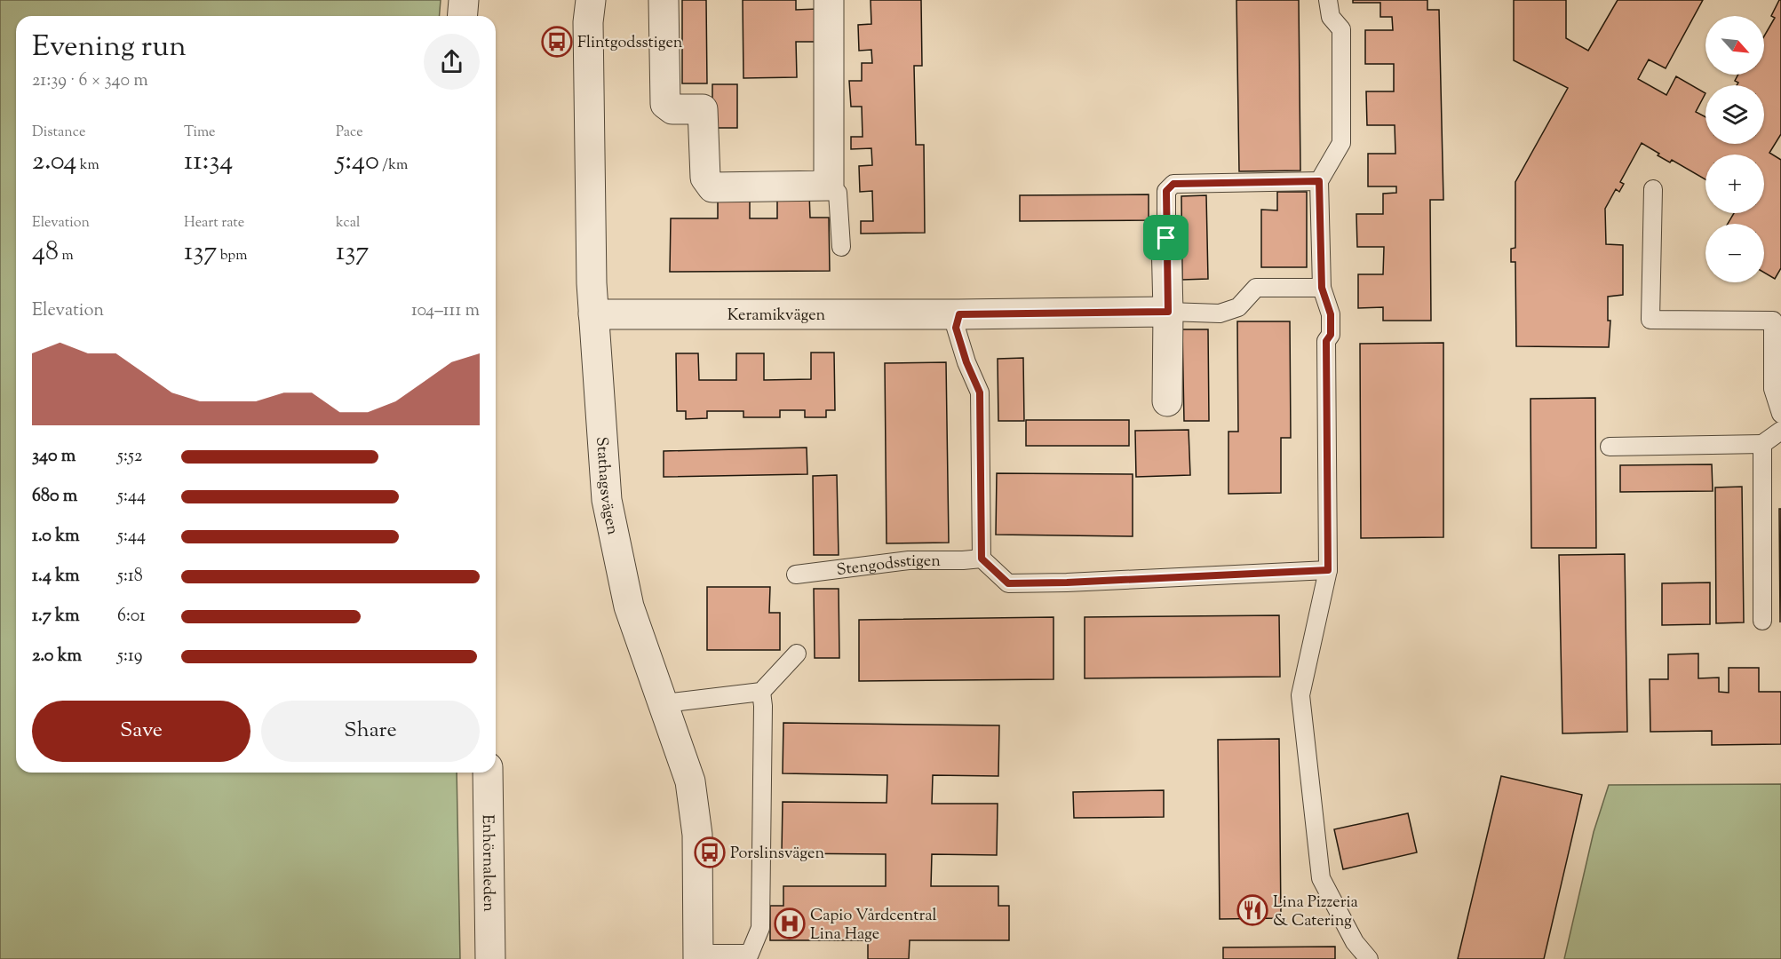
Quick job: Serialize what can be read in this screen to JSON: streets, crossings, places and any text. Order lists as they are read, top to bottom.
{
  "streets": {
    "street": ["Keramikvägen", "Stathagsvägen", "Enhörnaleden"],
    "lane": ["Stengodsstigen"]
  },
  "crossings": [
    ["Keramikvägen", "Stathagsvägen"]
  ],
  "places": {
    "bus stop": ["Flintgodsstigen", "Porslinsvägen"],
    "restaurant": ["Lina Pizzeria & Catering"],
    "hospital": ["Capio Vårdcentral Lina Hage"]
  },
  "north": "bottom right",
  "page": {
    "map_buttons": ["+", "−"],
    "heading": ["Evening run", "21:39 · 6 × 340 m"],
    "stats": [
      ["Distance", "2.04 km"],
      ["Time", "11:34"],
      ["Pace", "5:40 /km"],
      ["Elevation", "48 m"],
      ["Heart rate", "137 bpm"],
      ["kcal", "137"]
    ],
    "chart": ["Elevation", "104–111 m"],
    "list": [
      {
        "name": "340 m",
        "note": "5:52"
      },
      {
        "name": "680 m",
        "note": "5:44"
      },
      {
        "name": "1.0 km",
        "note": "5:44"
      },
      {
        "name": "1.4 km",
        "note": "5:18"
      },
      {
        "name": "1.7 km",
        "note": "6:01"
      },
      {
        "name": "2.0 km",
        "note": "5:19"
      }
    ],
    "buttons": ["Save", "Share"]
  }
}
